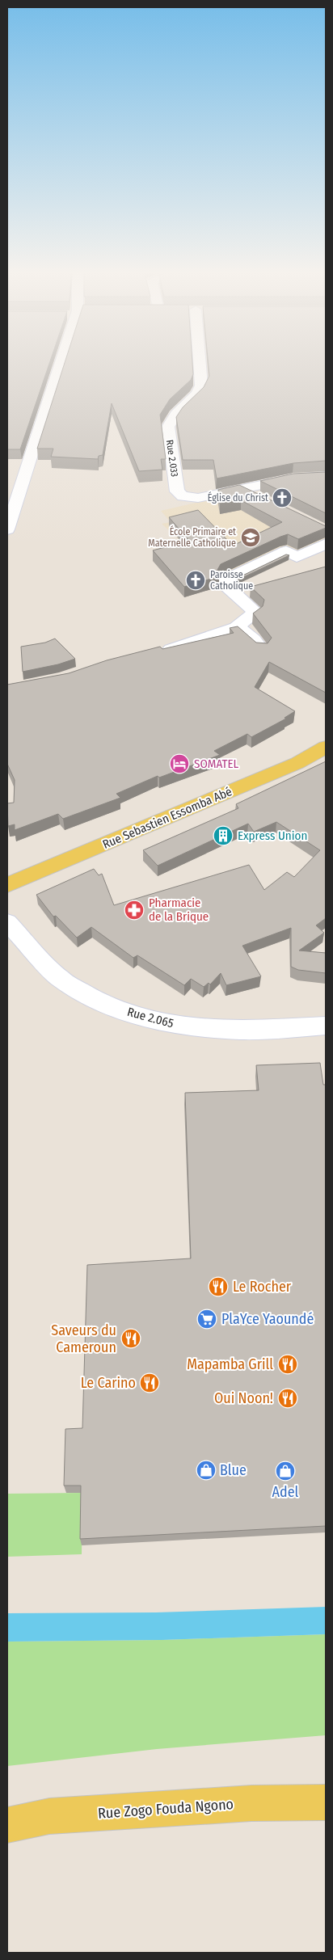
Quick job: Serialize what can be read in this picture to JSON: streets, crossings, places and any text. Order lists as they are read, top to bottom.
{
  "streets": {
    "main road": ["Rue Sebastien Essomba Abé", "Rue Zogo Fouda Ngono"],
    "street": ["Rue 2.033", "Rue 2.065"]
  },
  "places": {
    "church": ["Église du Christ", "Paroisse Catholique"],
    "school or university": ["École Primaire et Maternelle Catholique"],
    "hotel": ["SOMATEL"],
    "building": ["Express Union"],
    "pharmacy": ["Pharmacie de la Brique"],
    "restaurant": [
      "Le Rocher",
      "Saveurs du Cameroun",
      "Mapamba Grill",
      "Le Carino",
      "Oui Noon!"
    ],
    "supermarket": ["PlaYce Yaoundé"],
    "shop": ["Blue", "Adel"]
  }
}
